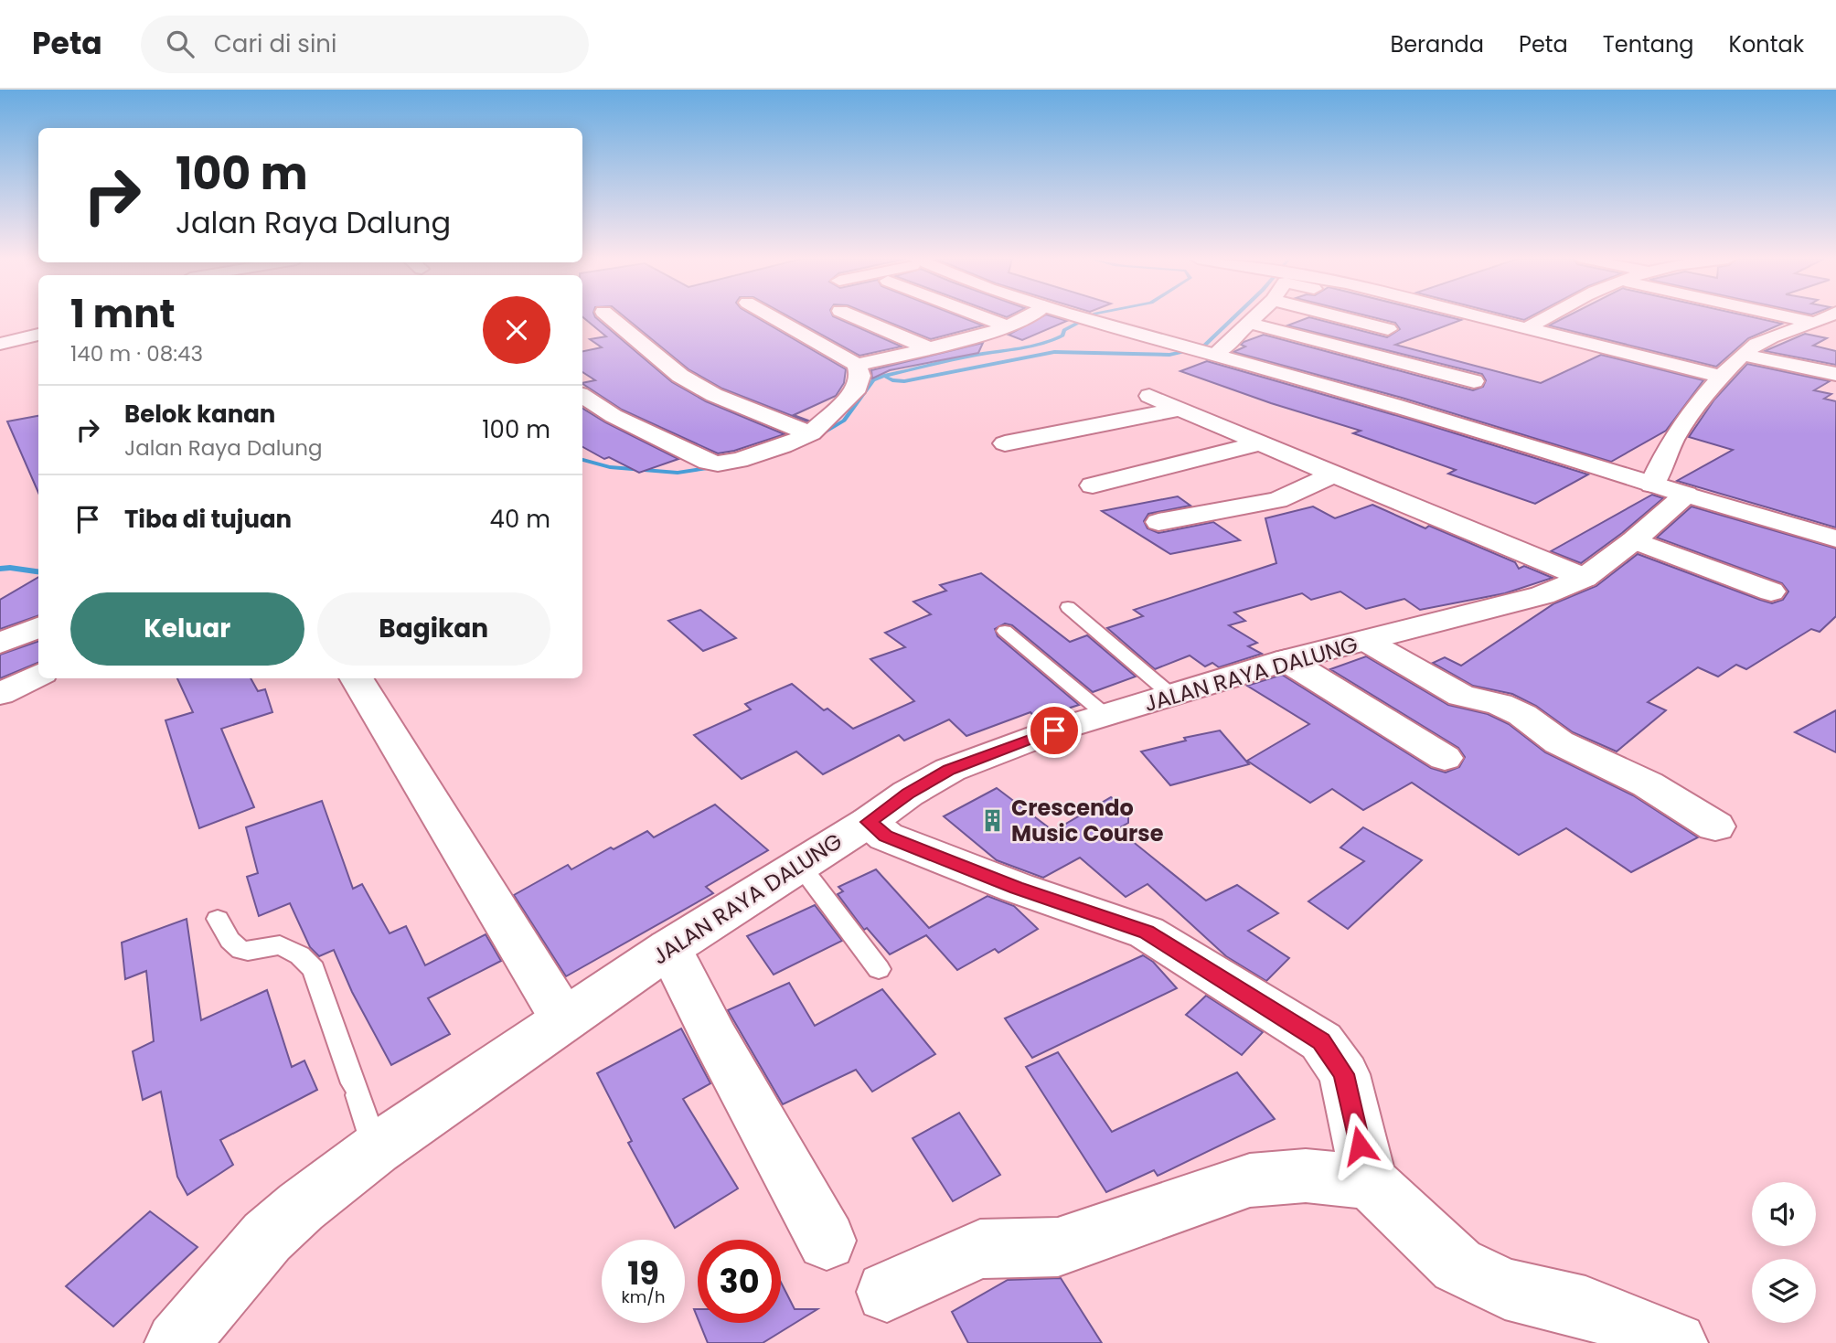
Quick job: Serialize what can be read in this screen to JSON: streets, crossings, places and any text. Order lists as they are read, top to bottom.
{
  "streets": {
    "street": ["JALAN RAYA DALUNG"]
  },
  "places": {
    "building": ["Crescendo Music Course"]
  },
  "page": {
    "header": "Peta",
    "search": "Cari di sini",
    "nav": [
      "Beranda",
      "Peta",
      "Tentang",
      "Kontak"
    ],
    "turn": ["100 m", "Jalan Raya Dalung"],
    "heading": ["1 mnt", "140 m · 08:43"],
    "list": [
      {
        "name": "Belok kanan",
        "note": "Jalan Raya Dalung",
        "value": "100 m"
      },
      {
        "name": "Tiba di tujuan",
        "value": "40 m"
      }
    ],
    "buttons": ["Keluar", "Bagikan"],
    "speed": "19 km/h",
    "limit": "30"
  }
}
